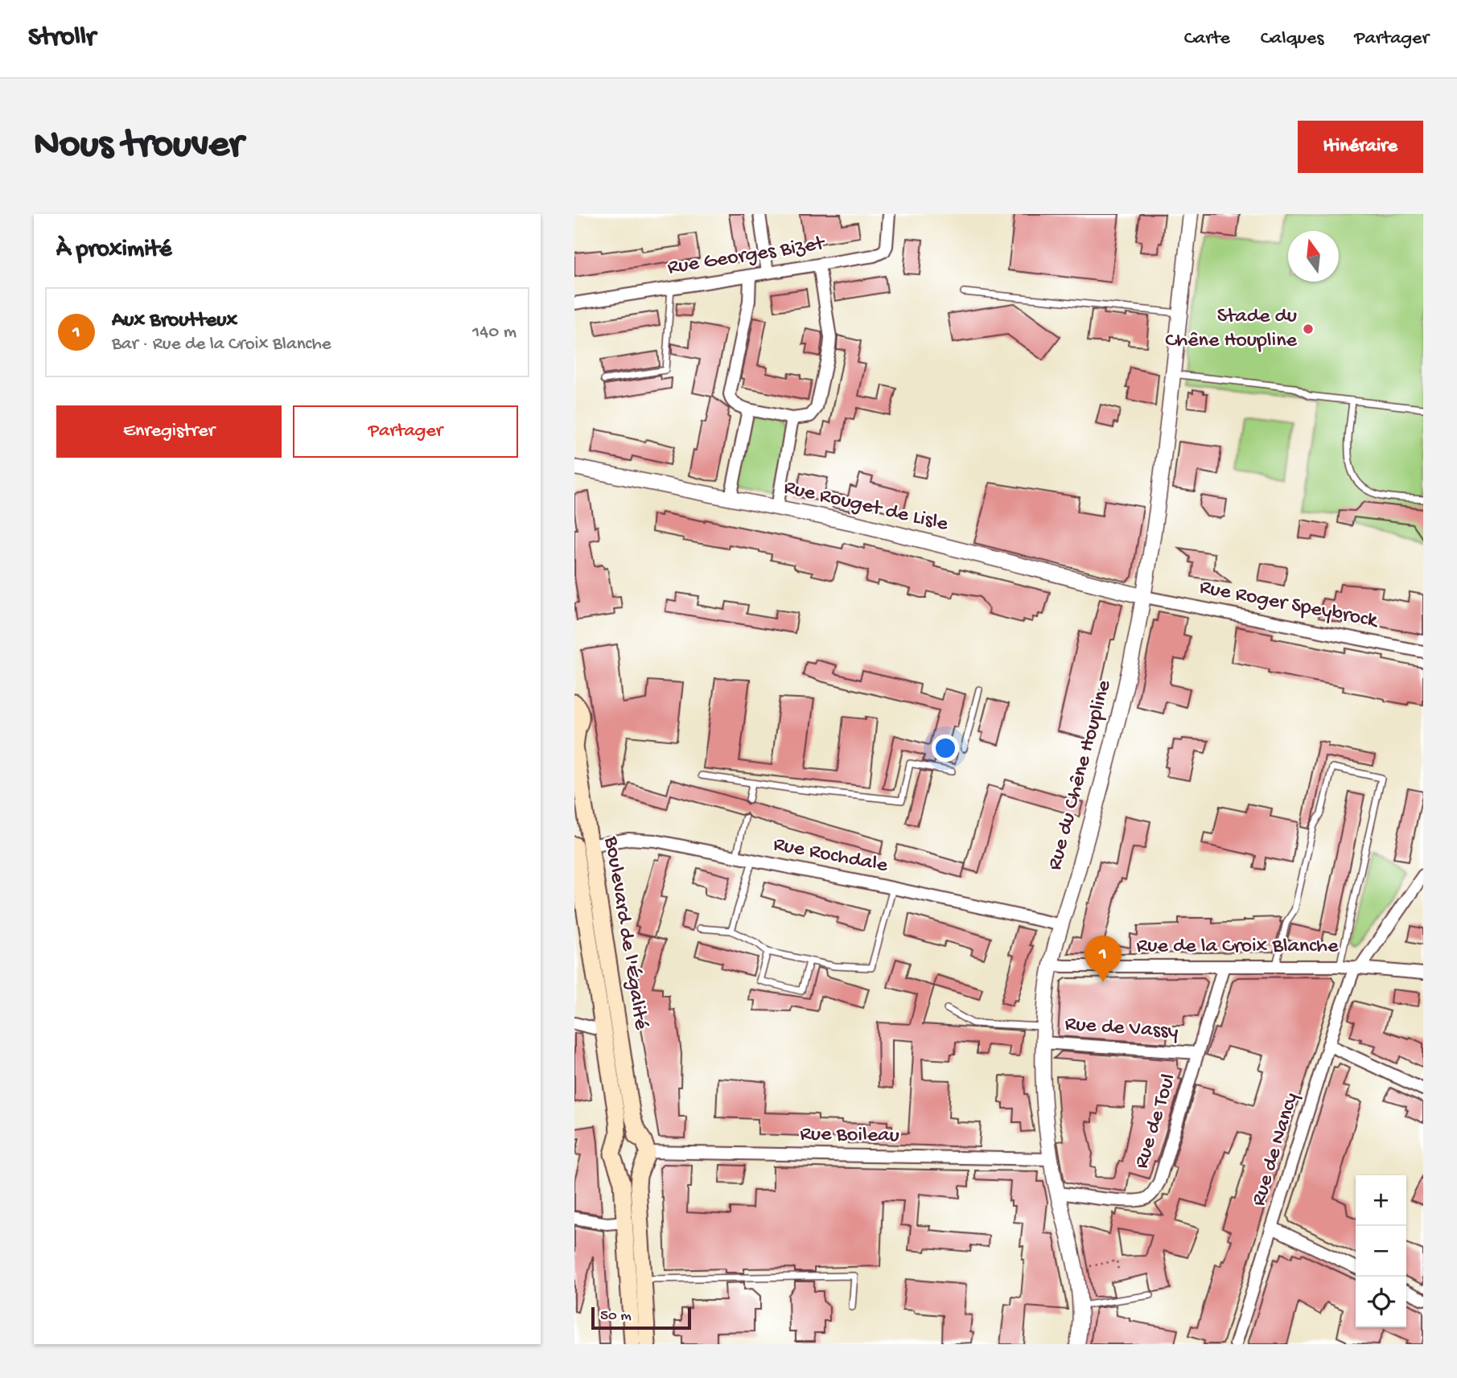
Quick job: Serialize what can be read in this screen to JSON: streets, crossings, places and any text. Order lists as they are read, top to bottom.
{
  "streets": {
    "main road": ["Boulevard de l'Égalité"],
    "street": [
      "Rue Georges Bizet",
      "Rue Rouget de Lisle",
      "Rue Roger Speybrock",
      "Rue du Chêne Houpline",
      "Rue Rochdale",
      "Rue de la Croix Blanche",
      "Rue de Vassy",
      "Rue de Toul",
      "Rue Boileau",
      "Rue de Nancy"
    ]
  },
  "crossings": [
    ["Rue Rouget de Lisle", "Rue Roger Speybrock"],
    ["Rue Rouget de Lisle", "Rue du Chêne Houpline"],
    ["Rue Roger Speybrock", "Rue du Chêne Houpline"],
    ["Rue du Chêne Houpline", "Rue Rochdale"],
    ["Rue du Chêne Houpline", "Rue de la Croix Blanche"],
    ["Rue du Chêne Houpline", "Rue de Vassy"],
    ["Rue du Chêne Houpline", "Rue de Toul"],
    ["Rue du Chêne Houpline", "Rue Boileau"],
    ["Rue Rochdale", "Boulevard de l'Égalité"],
    ["Boulevard de l'Égalité", "Rue Boileau"],
    ["Rue de la Croix Blanche", "Rue de Toul"],
    ["Rue de la Croix Blanche", "Rue de Nancy"],
    ["Rue de Vassy", "Rue de Toul"]
  ],
  "places": ["Stade du Chêne Houpline"],
  "scale_bar": "50 m",
  "north": "top",
  "page": {
    "header": "Strollr",
    "nav": ["Carte", "Calques", "Partager"],
    "buttons": [
      "Itinéraire",
      ["Enregistrer", "Partager"]
    ],
    "title": "Nous trouver",
    "heading": "À proximité",
    "list": [
      {
        "mark": "1",
        "name": "Aux Broutteux",
        "note": "Bar · Rue de la Croix Blanche",
        "value": "140 m"
      }
    ],
    "pins": "1",
    "map_buttons": ["+", "−"],
    "scale": "50 m"
  }
}
